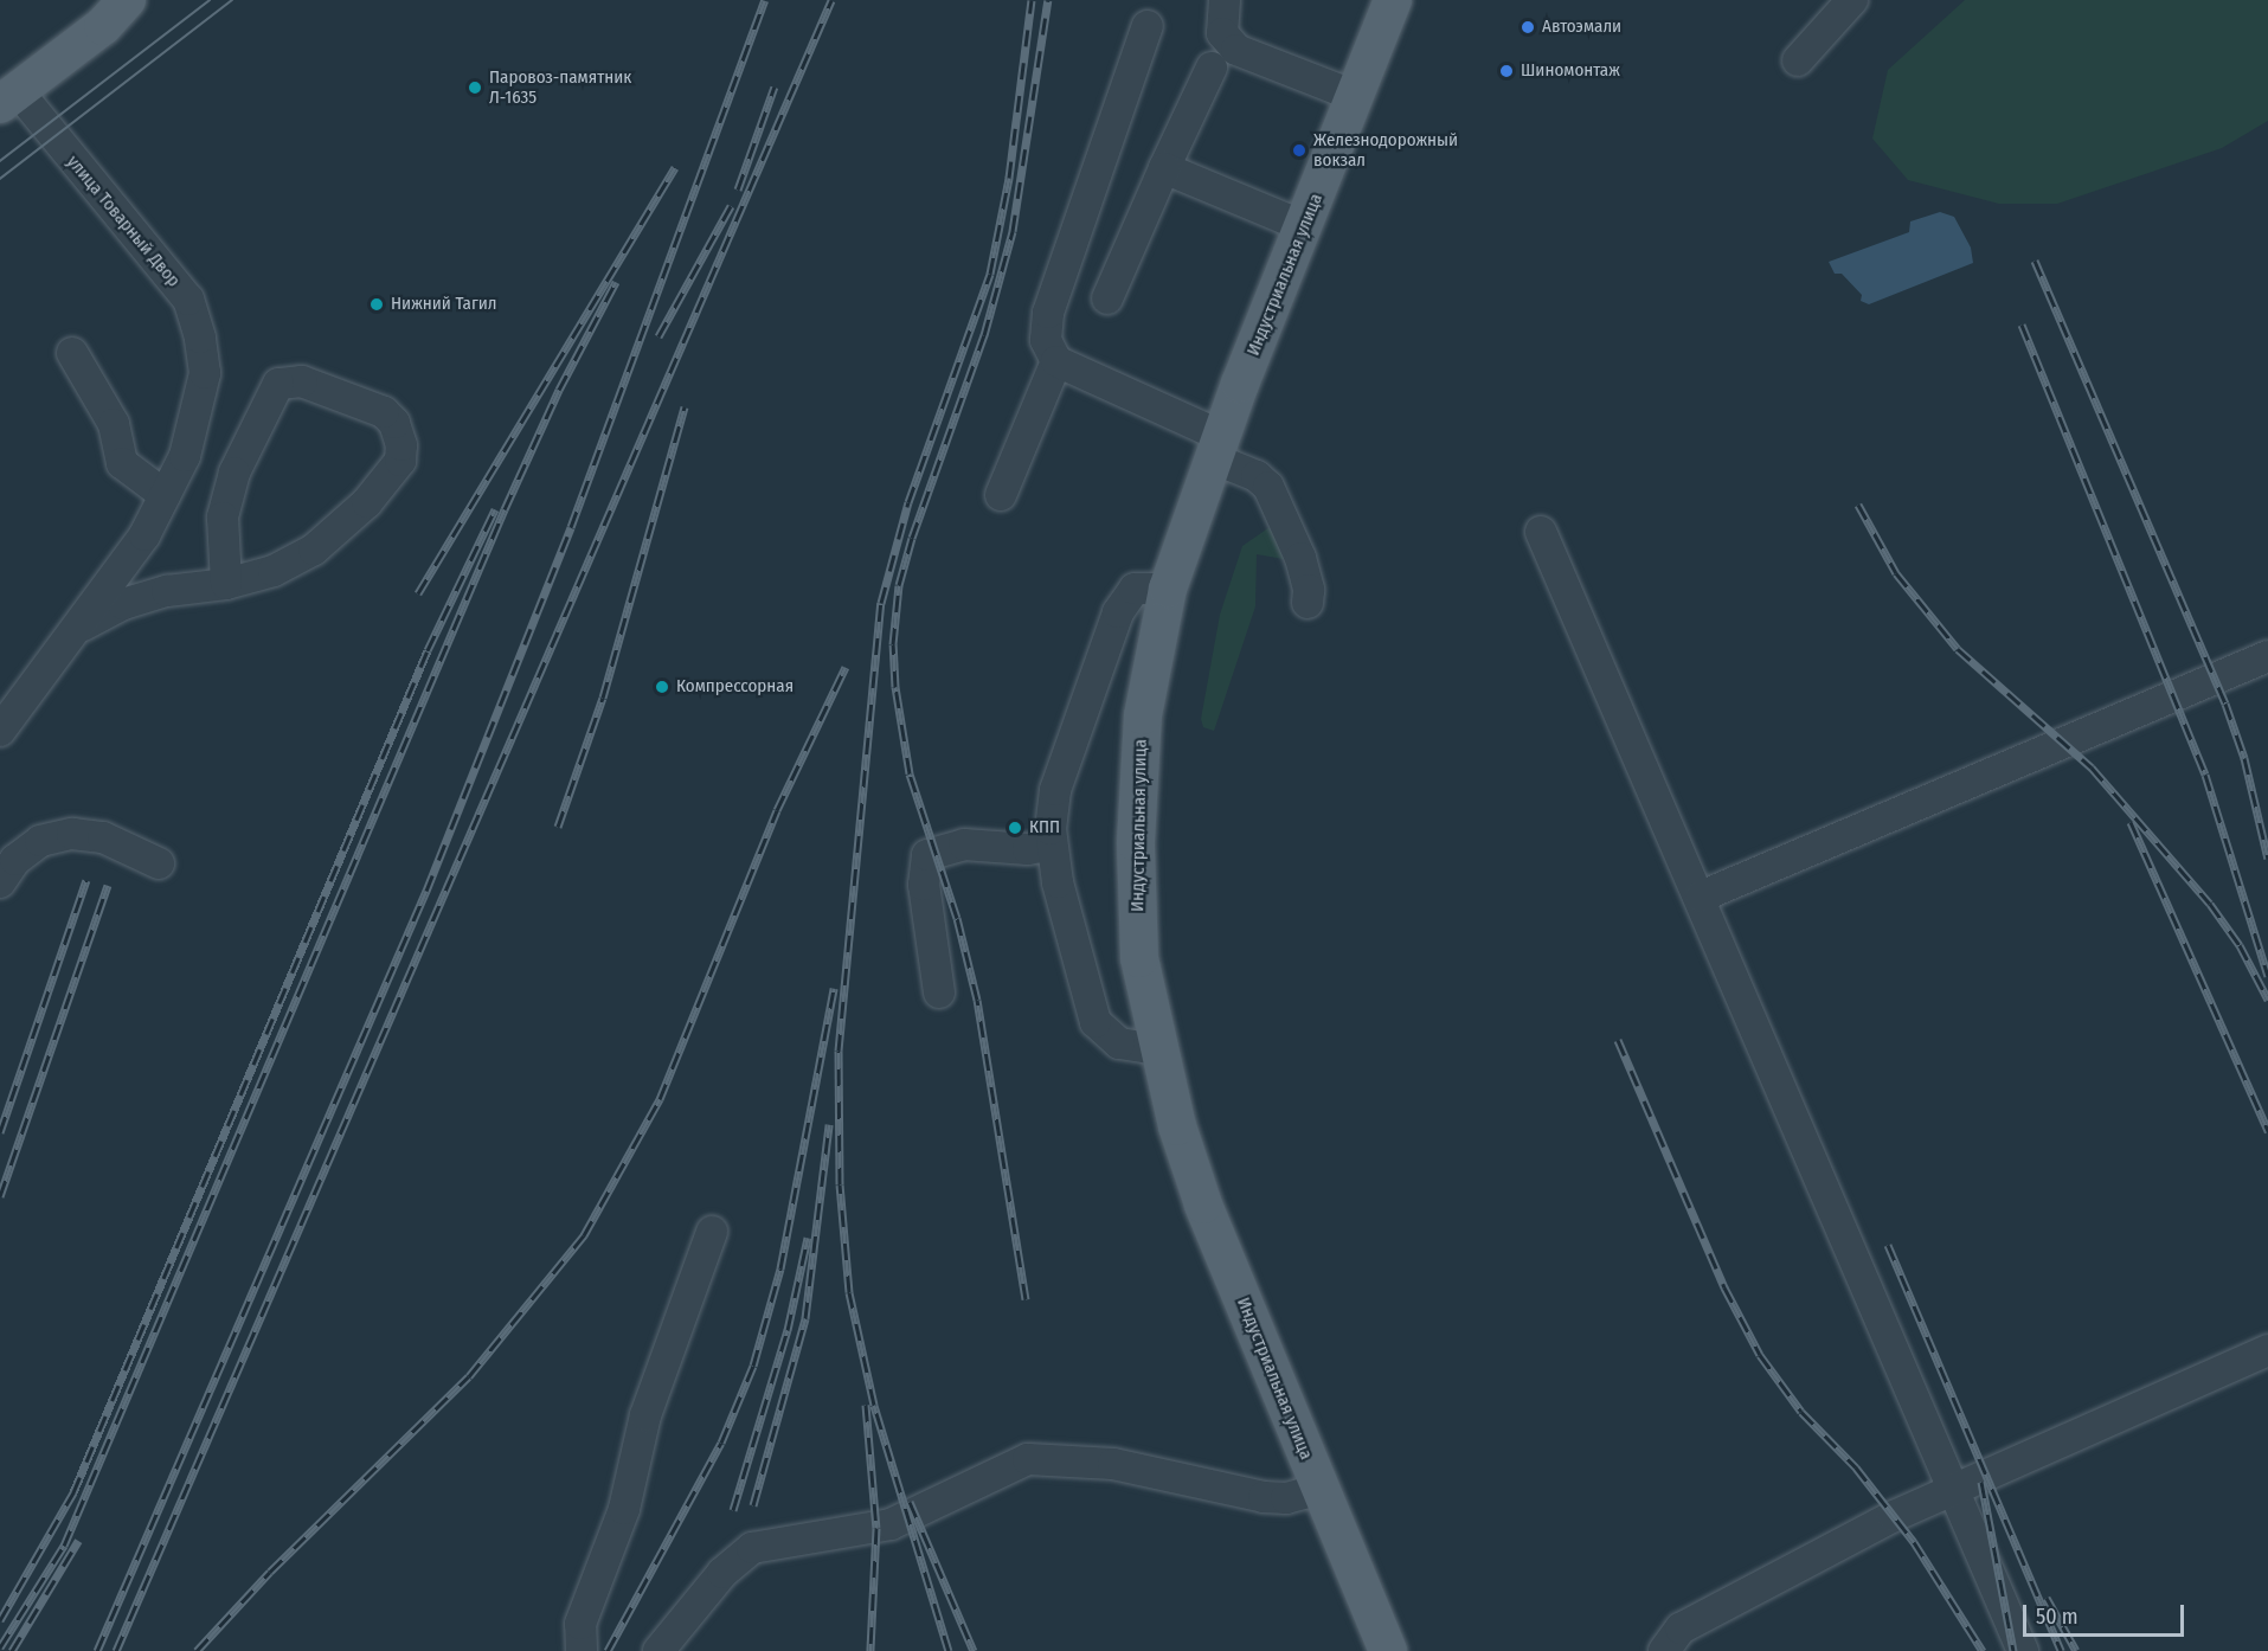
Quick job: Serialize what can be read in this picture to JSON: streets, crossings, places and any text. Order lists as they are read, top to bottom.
{
  "streets": {
    "main road": ["Индустриальная улица"],
    "street": ["улица Товарный Двор"]
  },
  "places": [
    "Автоэмали",
    "Шиномонтаж",
    "Паровоз-памятник Л-1635",
    "Железнодорожный вокзал",
    "Нижний Тагил",
    "Компрессорная",
    "КПП"
  ],
  "scale_bar": "50 m"
}
